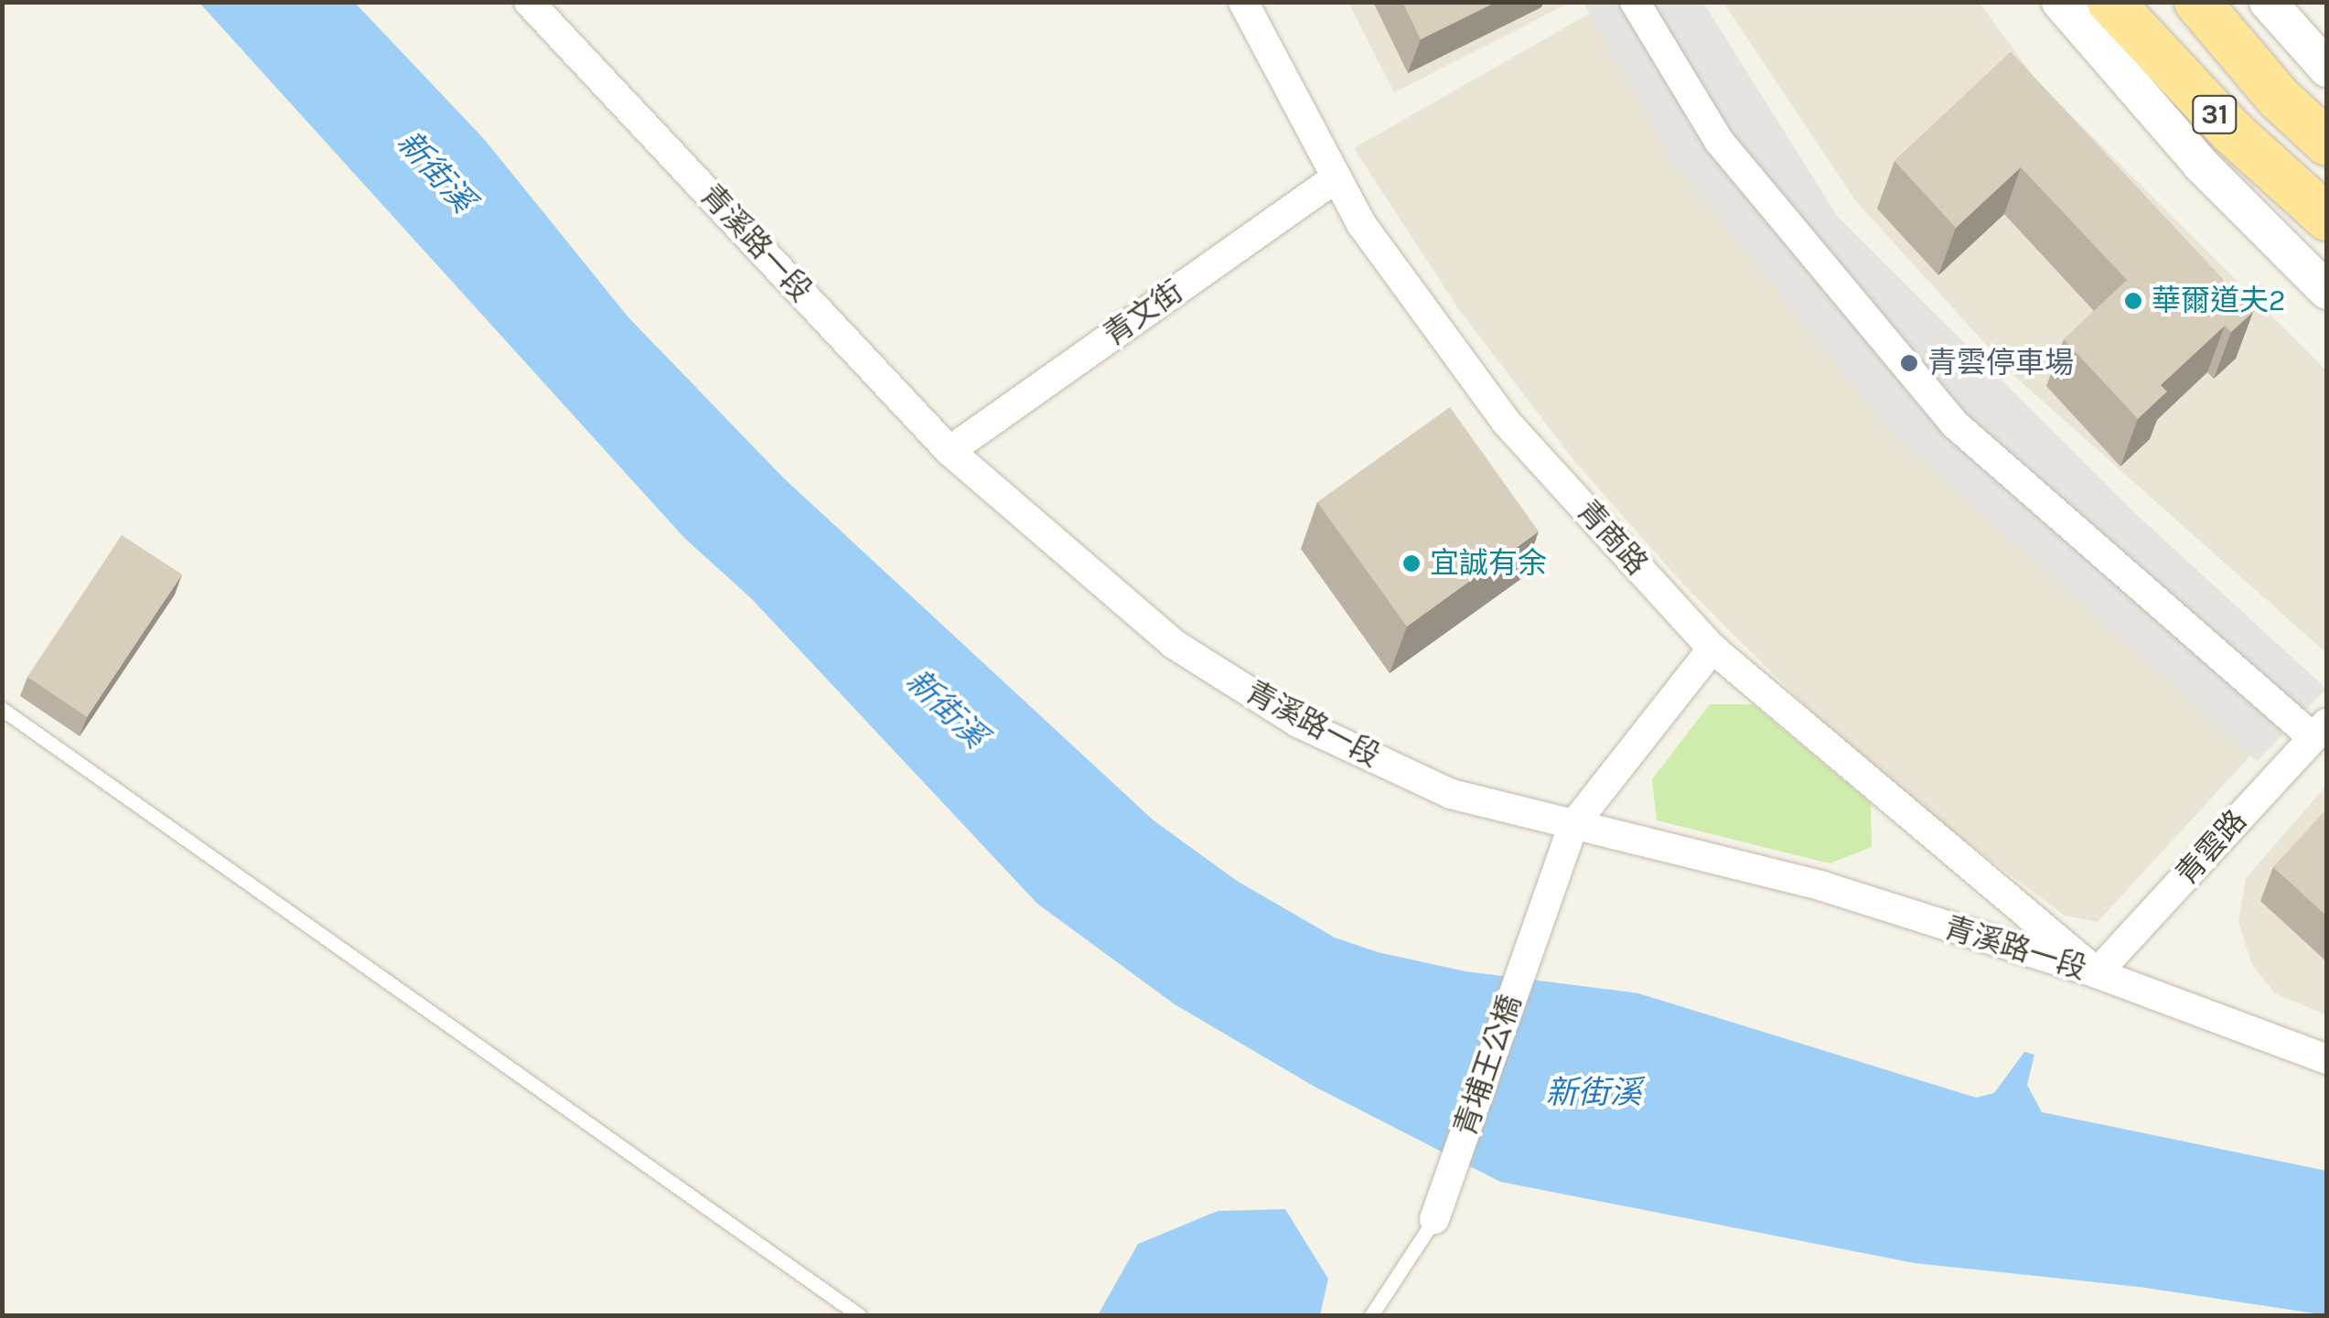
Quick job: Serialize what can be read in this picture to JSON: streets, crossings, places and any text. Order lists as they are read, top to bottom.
{
  "streets": {
    "main road": ["31"],
    "street": [
      "青溪路一段",
      "青文街",
      "青商路",
      "青雲路",
      "青埔王公橋"
    ]
  },
  "crossings": [
    ["青溪路一段", "青文街"],
    ["青溪路一段", "青商路"],
    ["青溪路一段", "青雲路"],
    ["青溪路一段", "青埔王公橋"],
    ["青文街", "青商路"],
    ["青商路", "青雲路"],
    ["青商路", "青埔王公橋"]
  ],
  "water": ["新街溪"],
  "places": ["華爾道夫2", "青雲停車場", "宜誠有余"]
}
